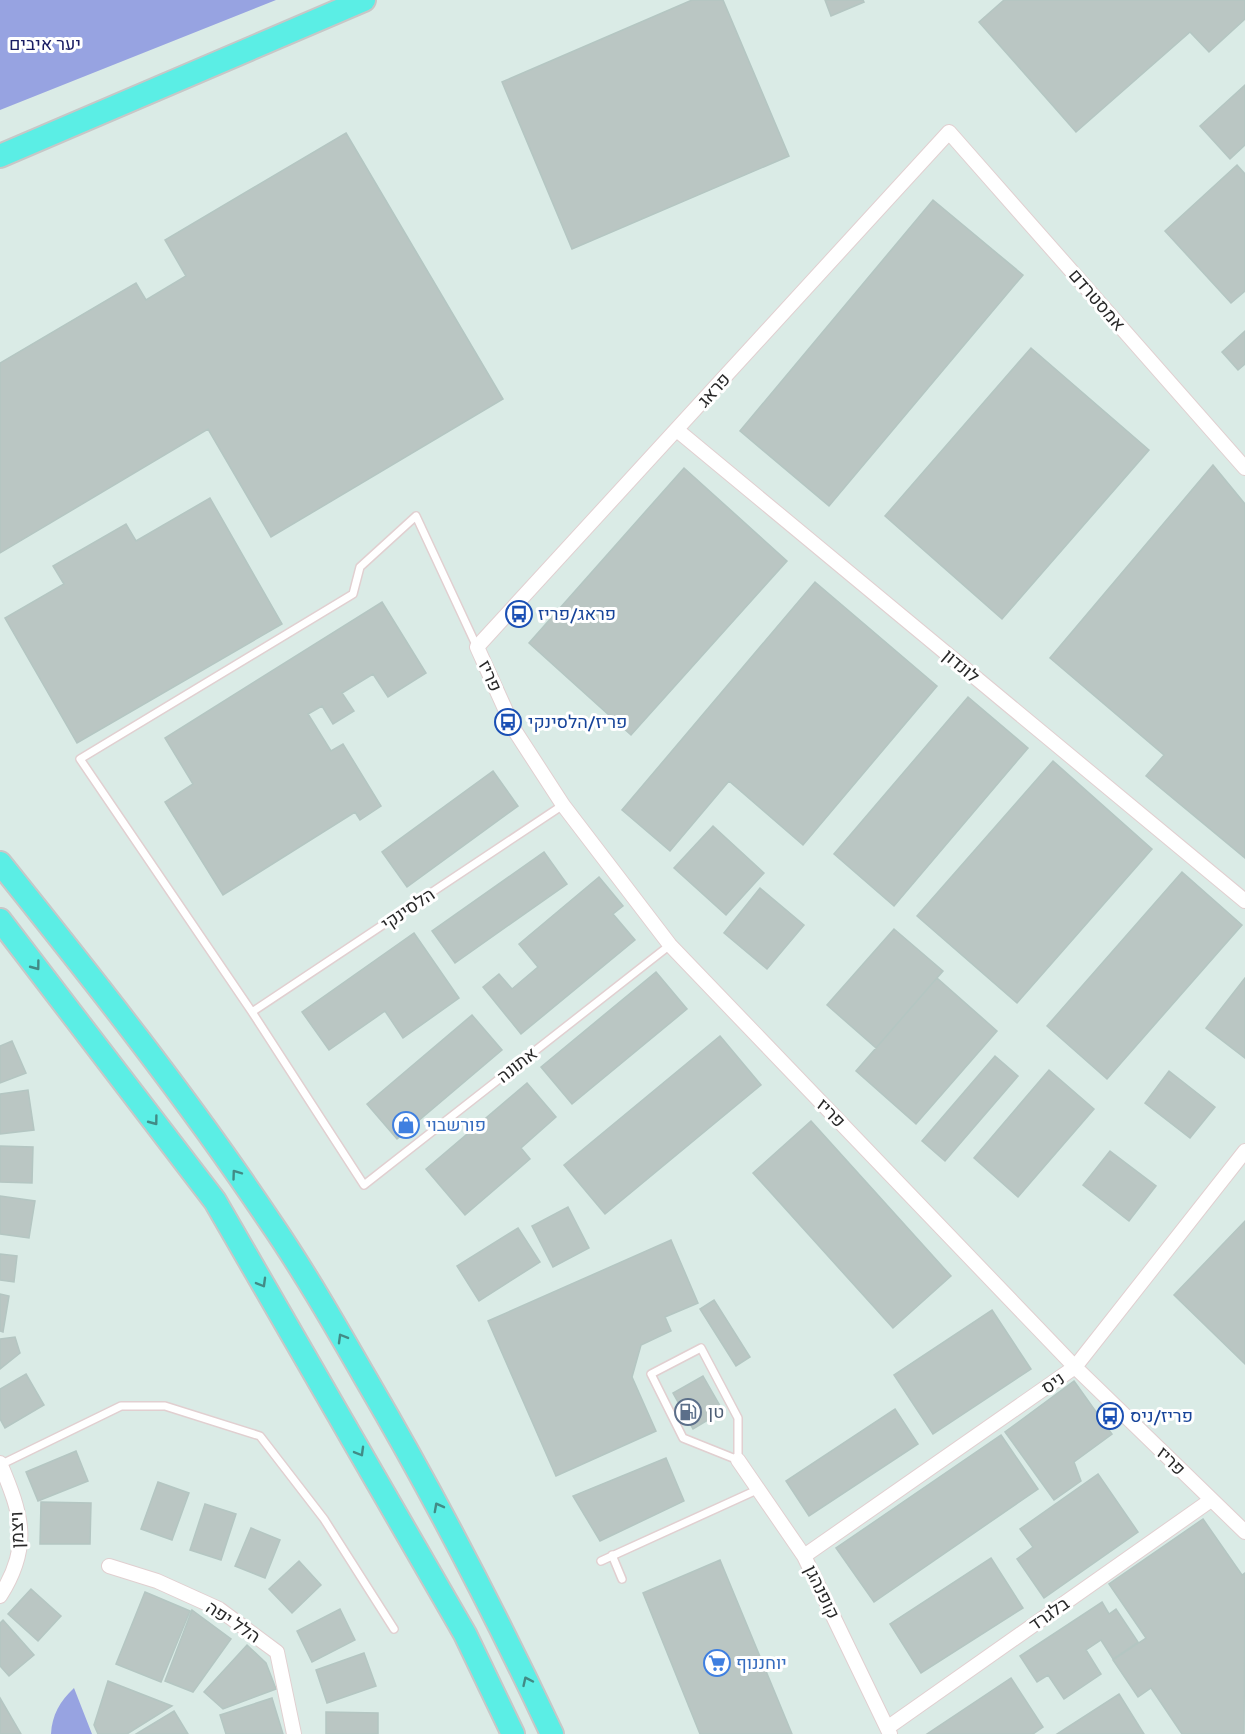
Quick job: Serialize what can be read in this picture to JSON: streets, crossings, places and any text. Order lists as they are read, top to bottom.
{
  "streets": {
    "street": [
      "אמסטרדם",
      "פראג",
      "לונדון",
      "פריז",
      "ניס",
      "ויצמן",
      "קופנהגן",
      "בלגרד",
      "הלל יפה"
    ],
    "lane": ["הלסינקי", "אתונה"]
  },
  "crossings": [
    ["אמסטרדם", "פראג"],
    ["פראג", "לונדון"],
    ["פראג", "פריז"],
    ["פריז", "הלסינקי"],
    ["פריז", "אתונה"],
    ["פריז", "ניס"],
    ["פריז", "בלגרד"],
    ["הלסינקי", "אתונה"],
    ["ניס", "קופנהגן"],
    ["קופנהגן", "בלגרד"]
  ],
  "parks": ["יער איבים"],
  "places": {
    "bus stop": ["פראג/פריז", "פריז/הלסינקי", "פריז/ניס"],
    "shop": ["פורשבוי"],
    "fuel station": ["טן"],
    "supermarket": ["יוחננוף"]
  }
}
